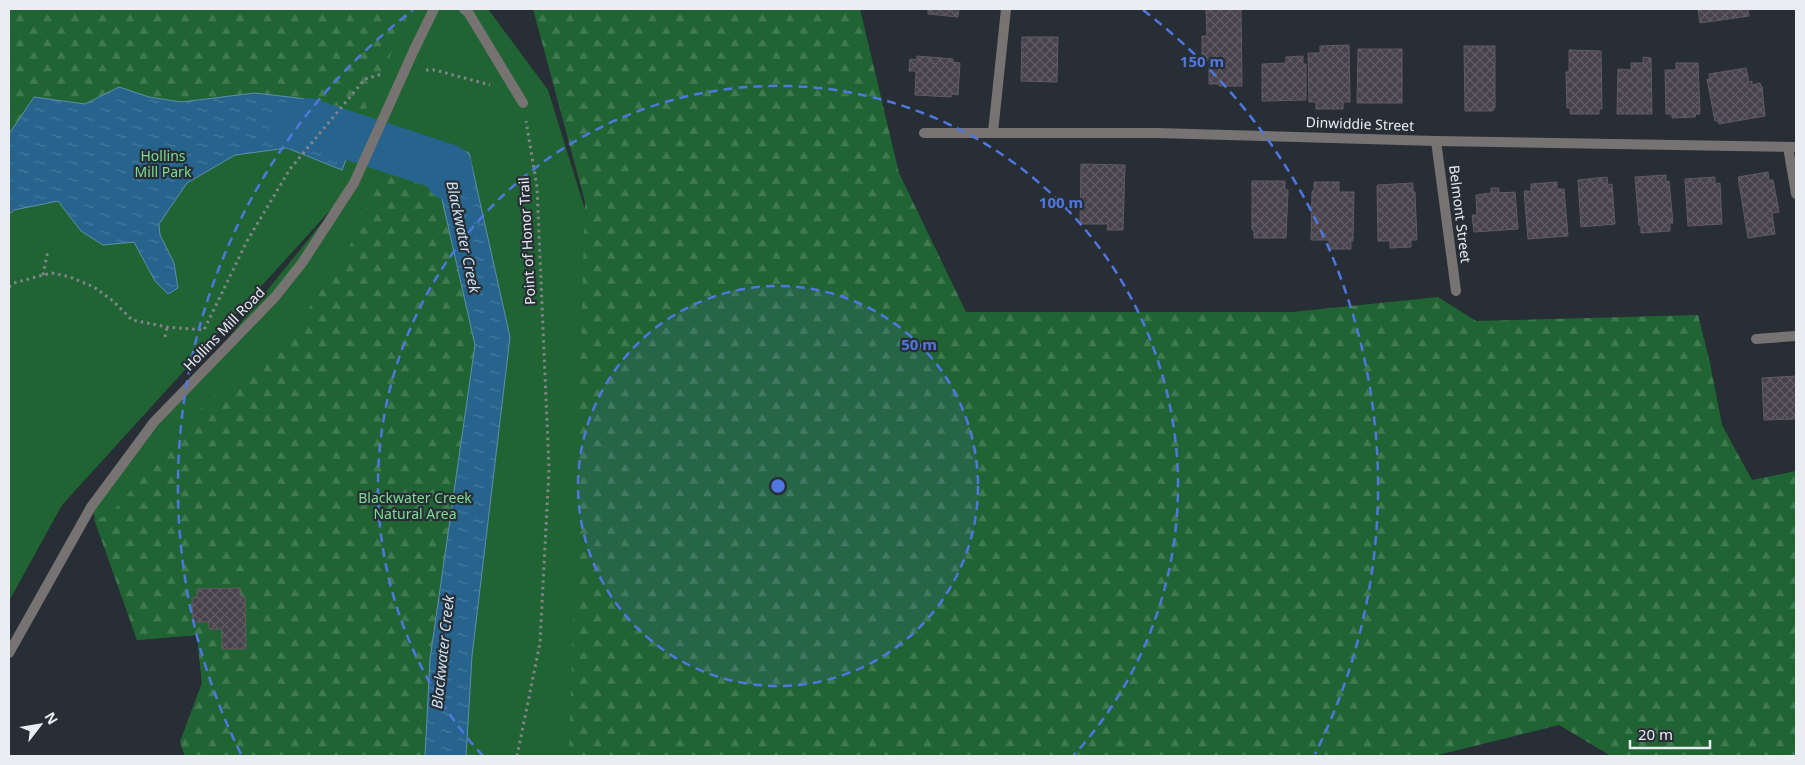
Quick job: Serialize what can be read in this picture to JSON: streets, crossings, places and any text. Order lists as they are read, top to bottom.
{
  "streets": {
    "street": ["Dinwiddie Street", "Belmont Street", "Hollins Mill Road"],
    "path": ["Point of Honor Trail"]
  },
  "crossings": [
    ["Dinwiddie Street", "Belmont Street"]
  ],
  "water": ["Blackwater Creek"],
  "parks": ["Hollins Mill Park", "Blackwater Creek Natural Area"],
  "scale_bar": "20 m",
  "north": "top right",
  "rings": ["150 m", "100 m", "50 m"]
}
